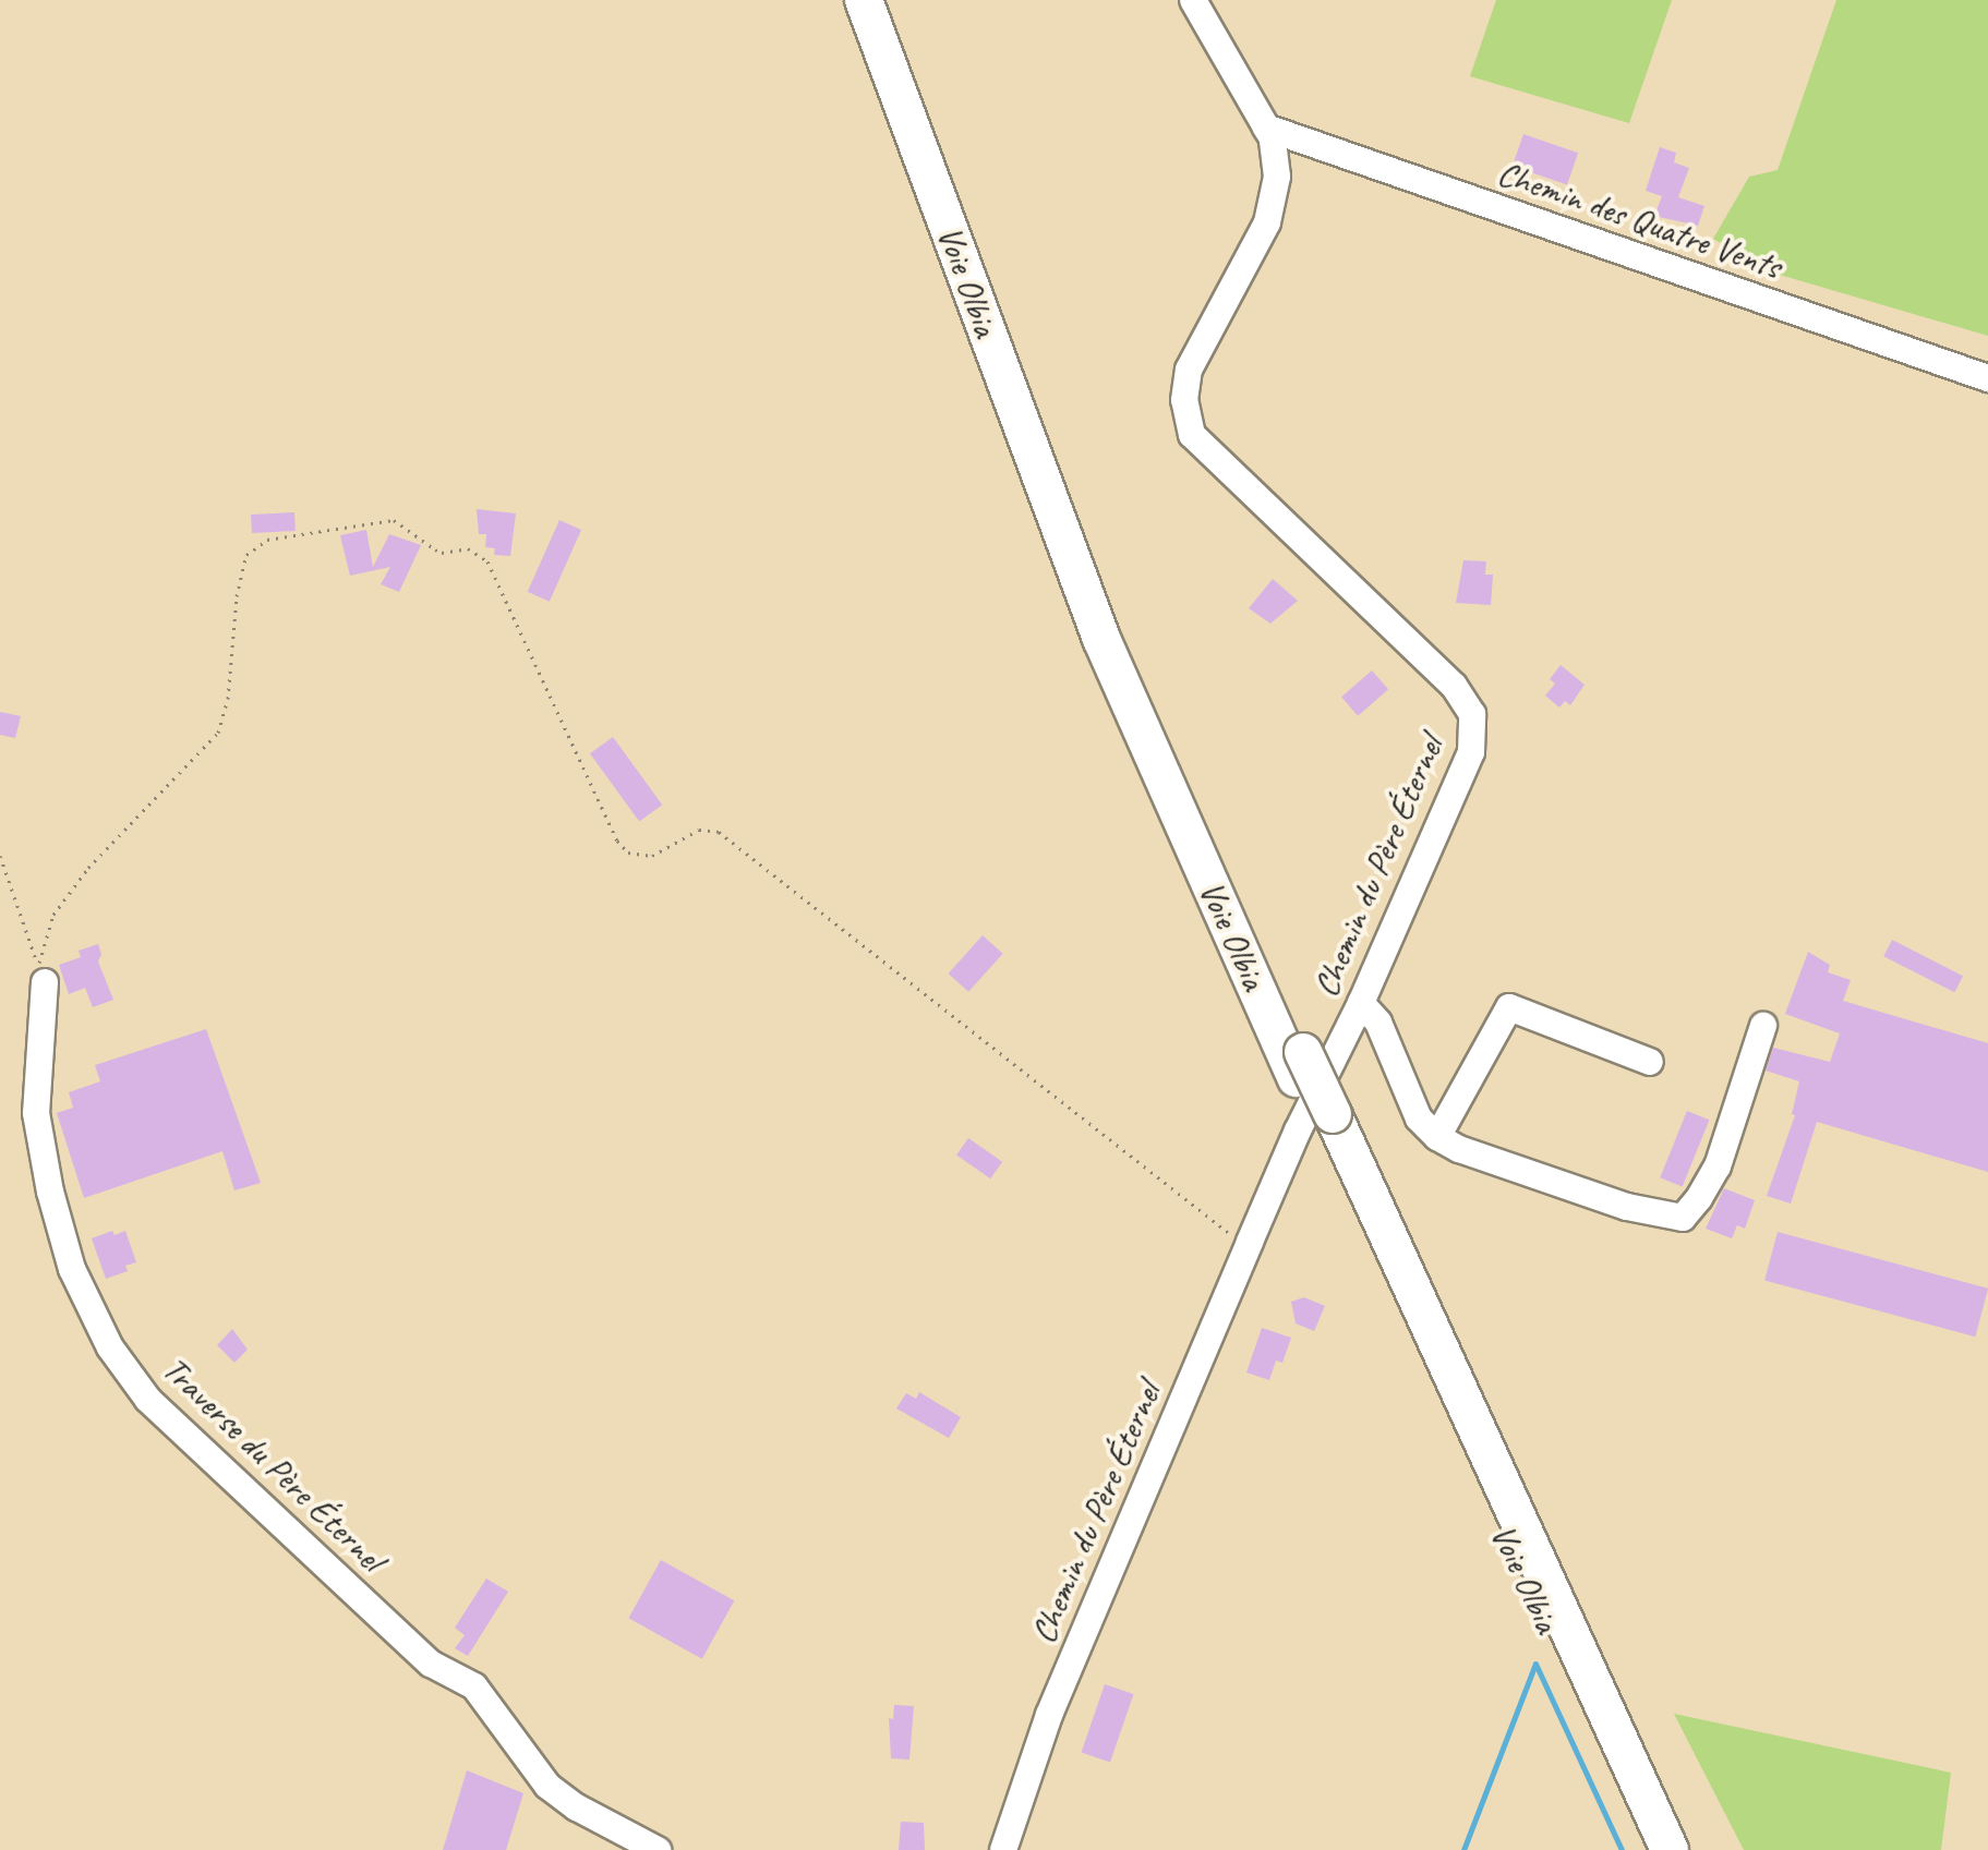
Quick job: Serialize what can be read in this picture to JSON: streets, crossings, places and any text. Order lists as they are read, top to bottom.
{
  "streets": {
    "highway": ["Voie Olbia"],
    "street": ["Chemin des Quatre Vents", "Chemin du Père Éternel", "Traverse du Père Éternel"]
  },
  "crossings": [
    ["Chemin des Quatre Vents", "Chemin du Père Éternel"]
  ]
}
